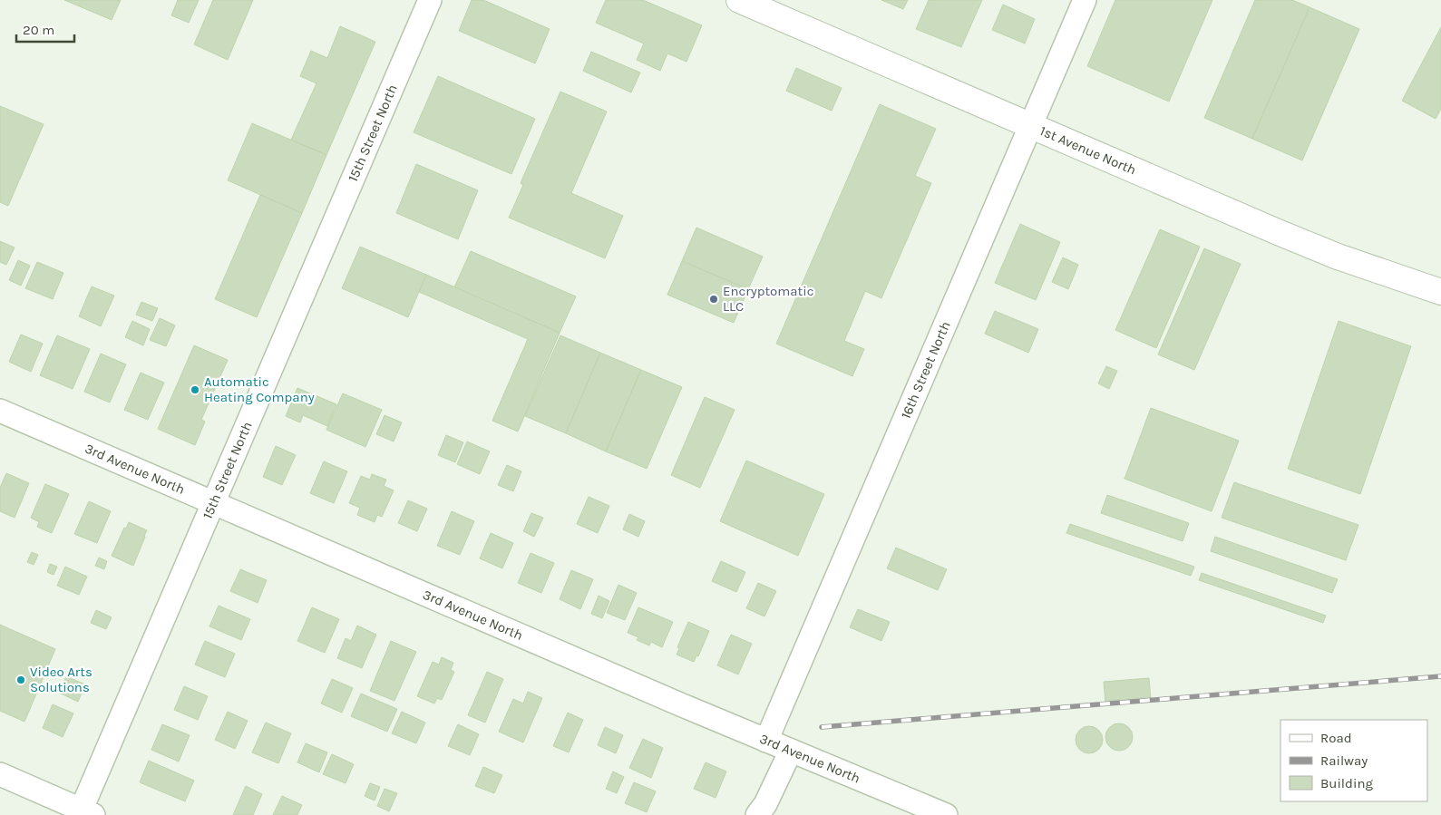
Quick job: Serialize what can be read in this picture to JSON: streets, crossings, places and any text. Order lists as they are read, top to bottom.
{
  "streets": {
    "street": [
      "15th Street North",
      "1st Avenue North",
      "16th Street North",
      "3rd Avenue North"
    ]
  },
  "crossings": [
    ["15th Street North", "3rd Avenue North"],
    ["1st Avenue North", "16th Street North"],
    ["16th Street North", "3rd Avenue North"]
  ],
  "places": ["Encryptomatic LLC", "Automatic Heating Company", "Video Arts Solutions"],
  "legend": ["Road", "Railway", "Building"],
  "scale_bar": "20 m"
}
